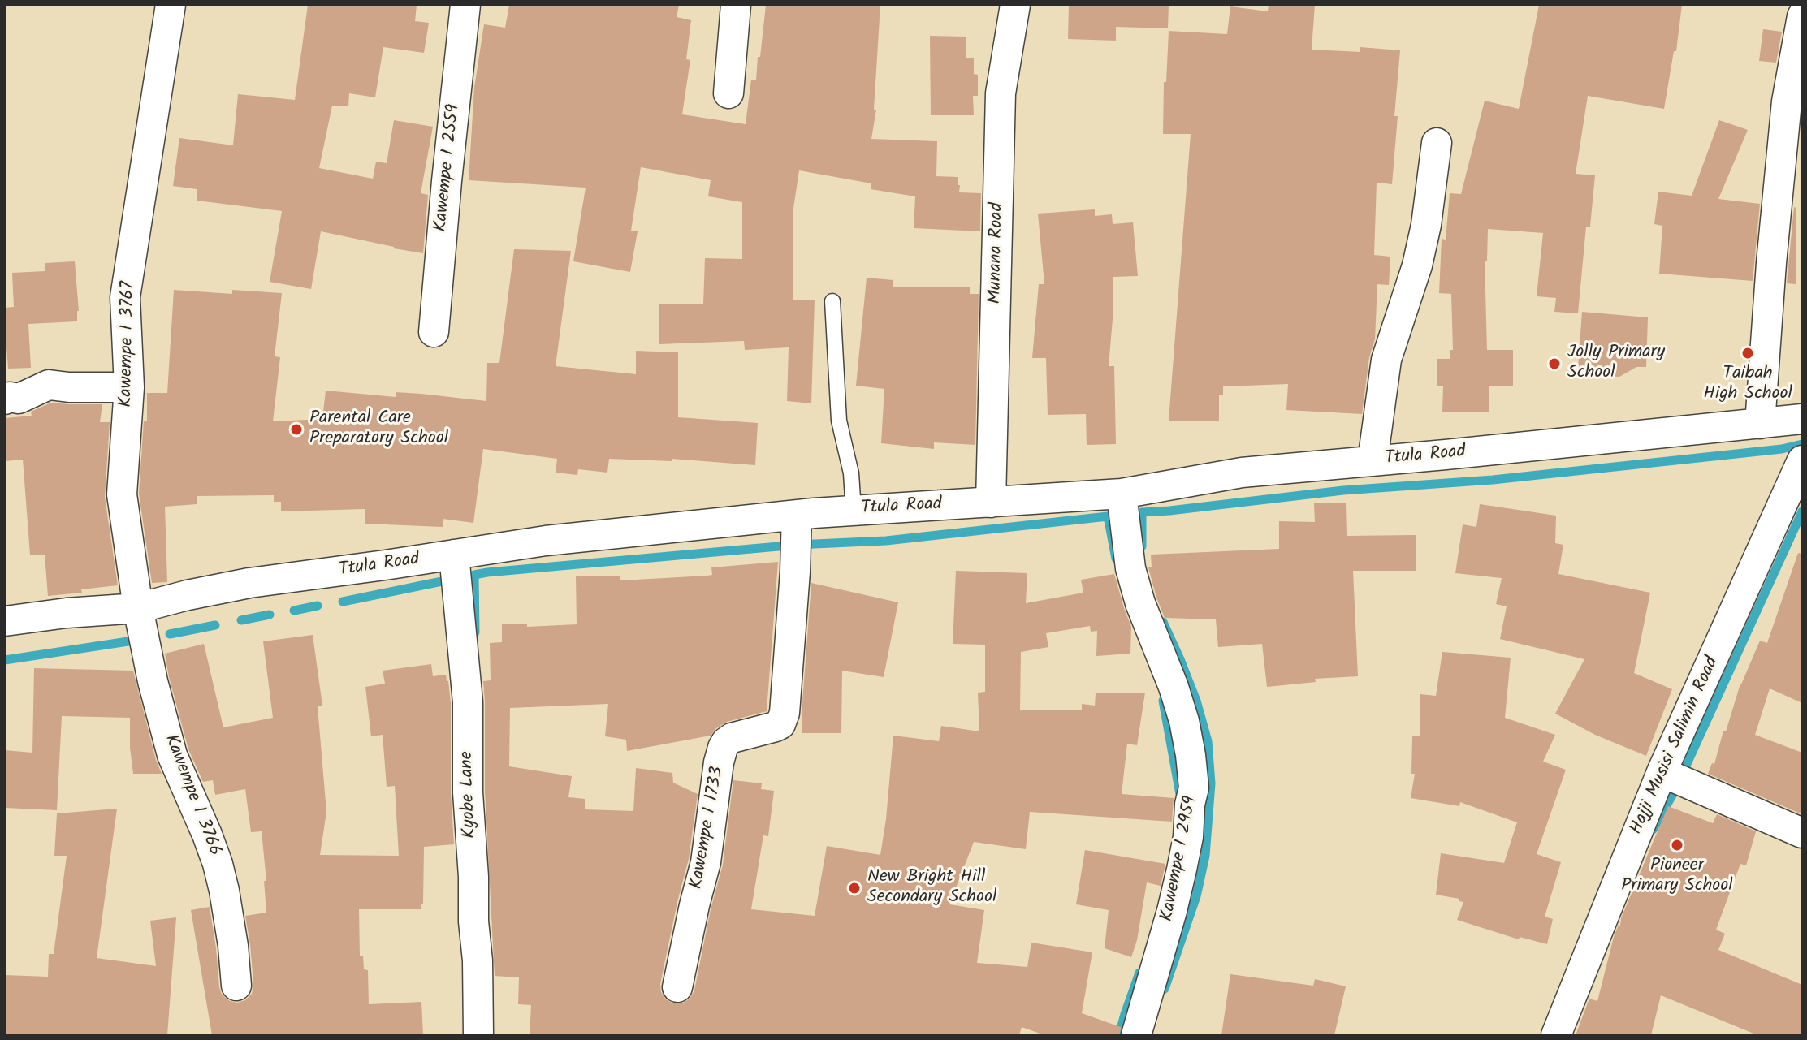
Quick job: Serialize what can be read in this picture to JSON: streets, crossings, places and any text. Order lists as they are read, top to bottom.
{
  "streets": {
    "street": [
      "Kawempe I 2559",
      "Munana Road",
      "Kawempe I 3767",
      "Ttula Road",
      "Hajji Musisi Salimin Road",
      "Kyobe Lane",
      "Kawempe I 3766",
      "Kawempe I 1733",
      "Kawempe I 2959"
    ]
  },
  "crossings": [
    ["Munana Road", "Ttula Road"],
    ["Kawempe I 3767", "Ttula Road"],
    ["Kawempe I 3767", "Kawempe I 3766"],
    ["Ttula Road", "Kyobe Lane"],
    ["Ttula Road", "Kawempe I 3766"],
    ["Ttula Road", "Kawempe I 1733"],
    ["Ttula Road", "Kawempe I 2959"]
  ],
  "places": [
    "Taibah High School",
    "Jolly Primary School",
    "Parental Care Preparatory School",
    "Pioneer Primary School",
    "New Bright Hill Secondary School"
  ]
}
